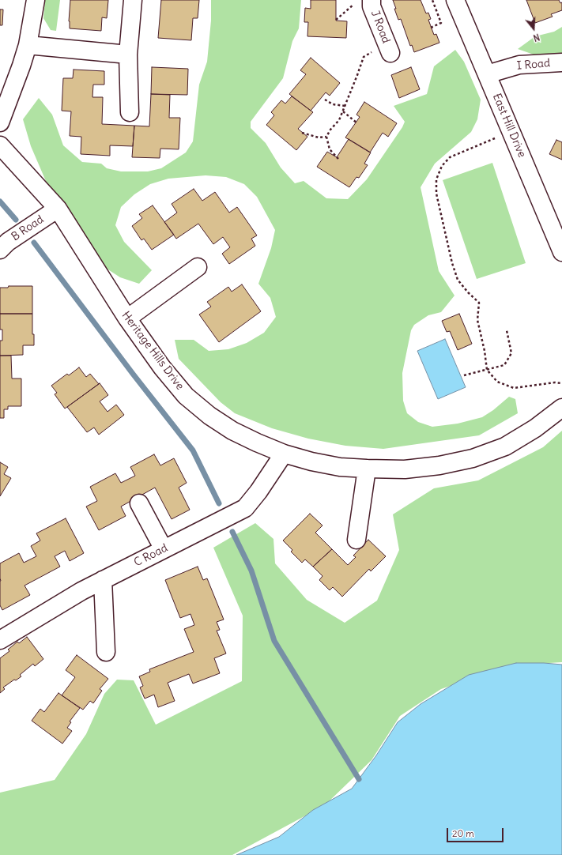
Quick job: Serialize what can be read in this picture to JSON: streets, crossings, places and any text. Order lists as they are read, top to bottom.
{
  "streets": {
    "street": [
      "J Road",
      "I Road",
      "East Hill Drive",
      "B Road",
      "Heritage Hills Drive",
      "C Road"
    ]
  },
  "crossings": [
    ["I Road", "East Hill Drive"],
    ["B Road", "Heritage Hills Drive"],
    ["Heritage Hills Drive", "C Road"]
  ],
  "scale_bar": "20 m",
  "north": "bottom"
}
